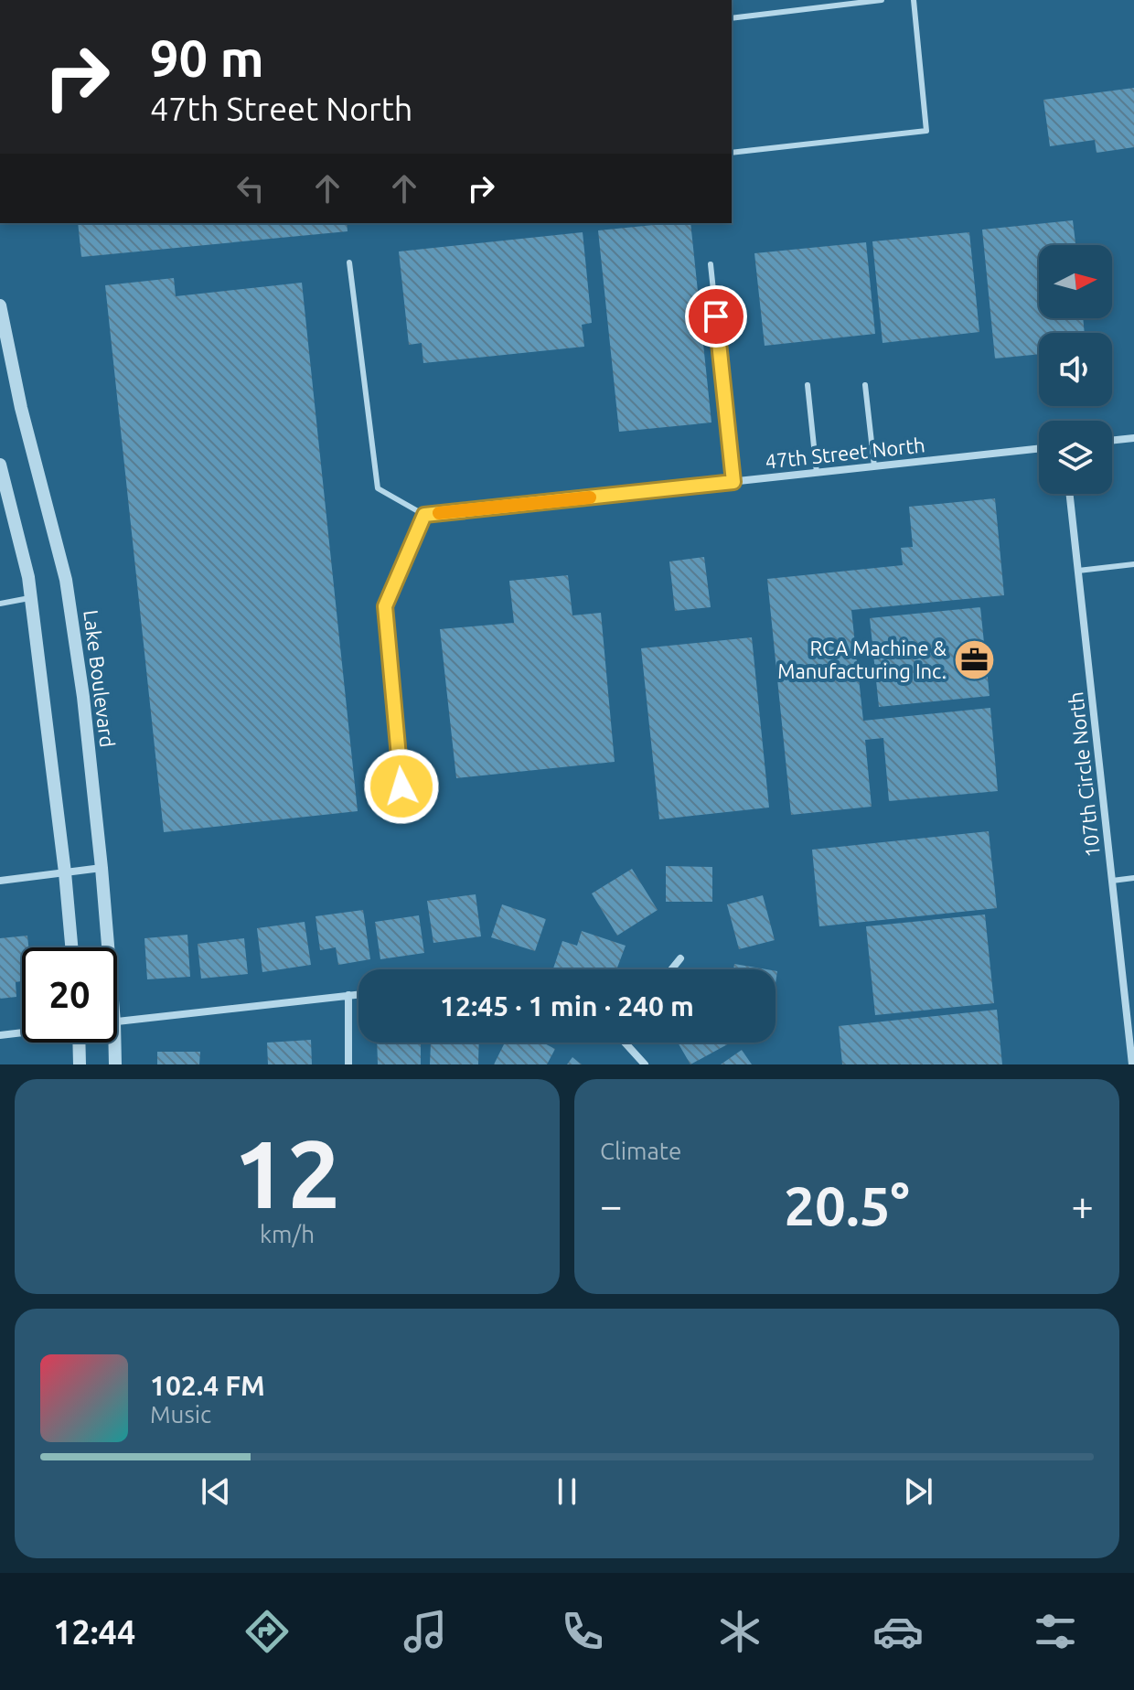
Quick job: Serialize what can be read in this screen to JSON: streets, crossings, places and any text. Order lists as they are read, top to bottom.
{
  "streets": {
    "street": ["47th Street North", "Lake Boulevard", "107th Circle North"]
  },
  "places": {
    "office": ["RCA Machine & Manufacturing Inc."]
  },
  "north": "right",
  "page": {
    "turn": ["90 m", "47th Street North"],
    "limit": "20",
    "trip": "12:45 · 1 min · 240 m",
    "tile": [
      ["12", "km/h"],
      "Climate"
    ],
    "heat": ["−", "20.5°", "+"],
    "song": ["102.4 FM", "Music"],
    "tabs": "12:44"
  }
}
